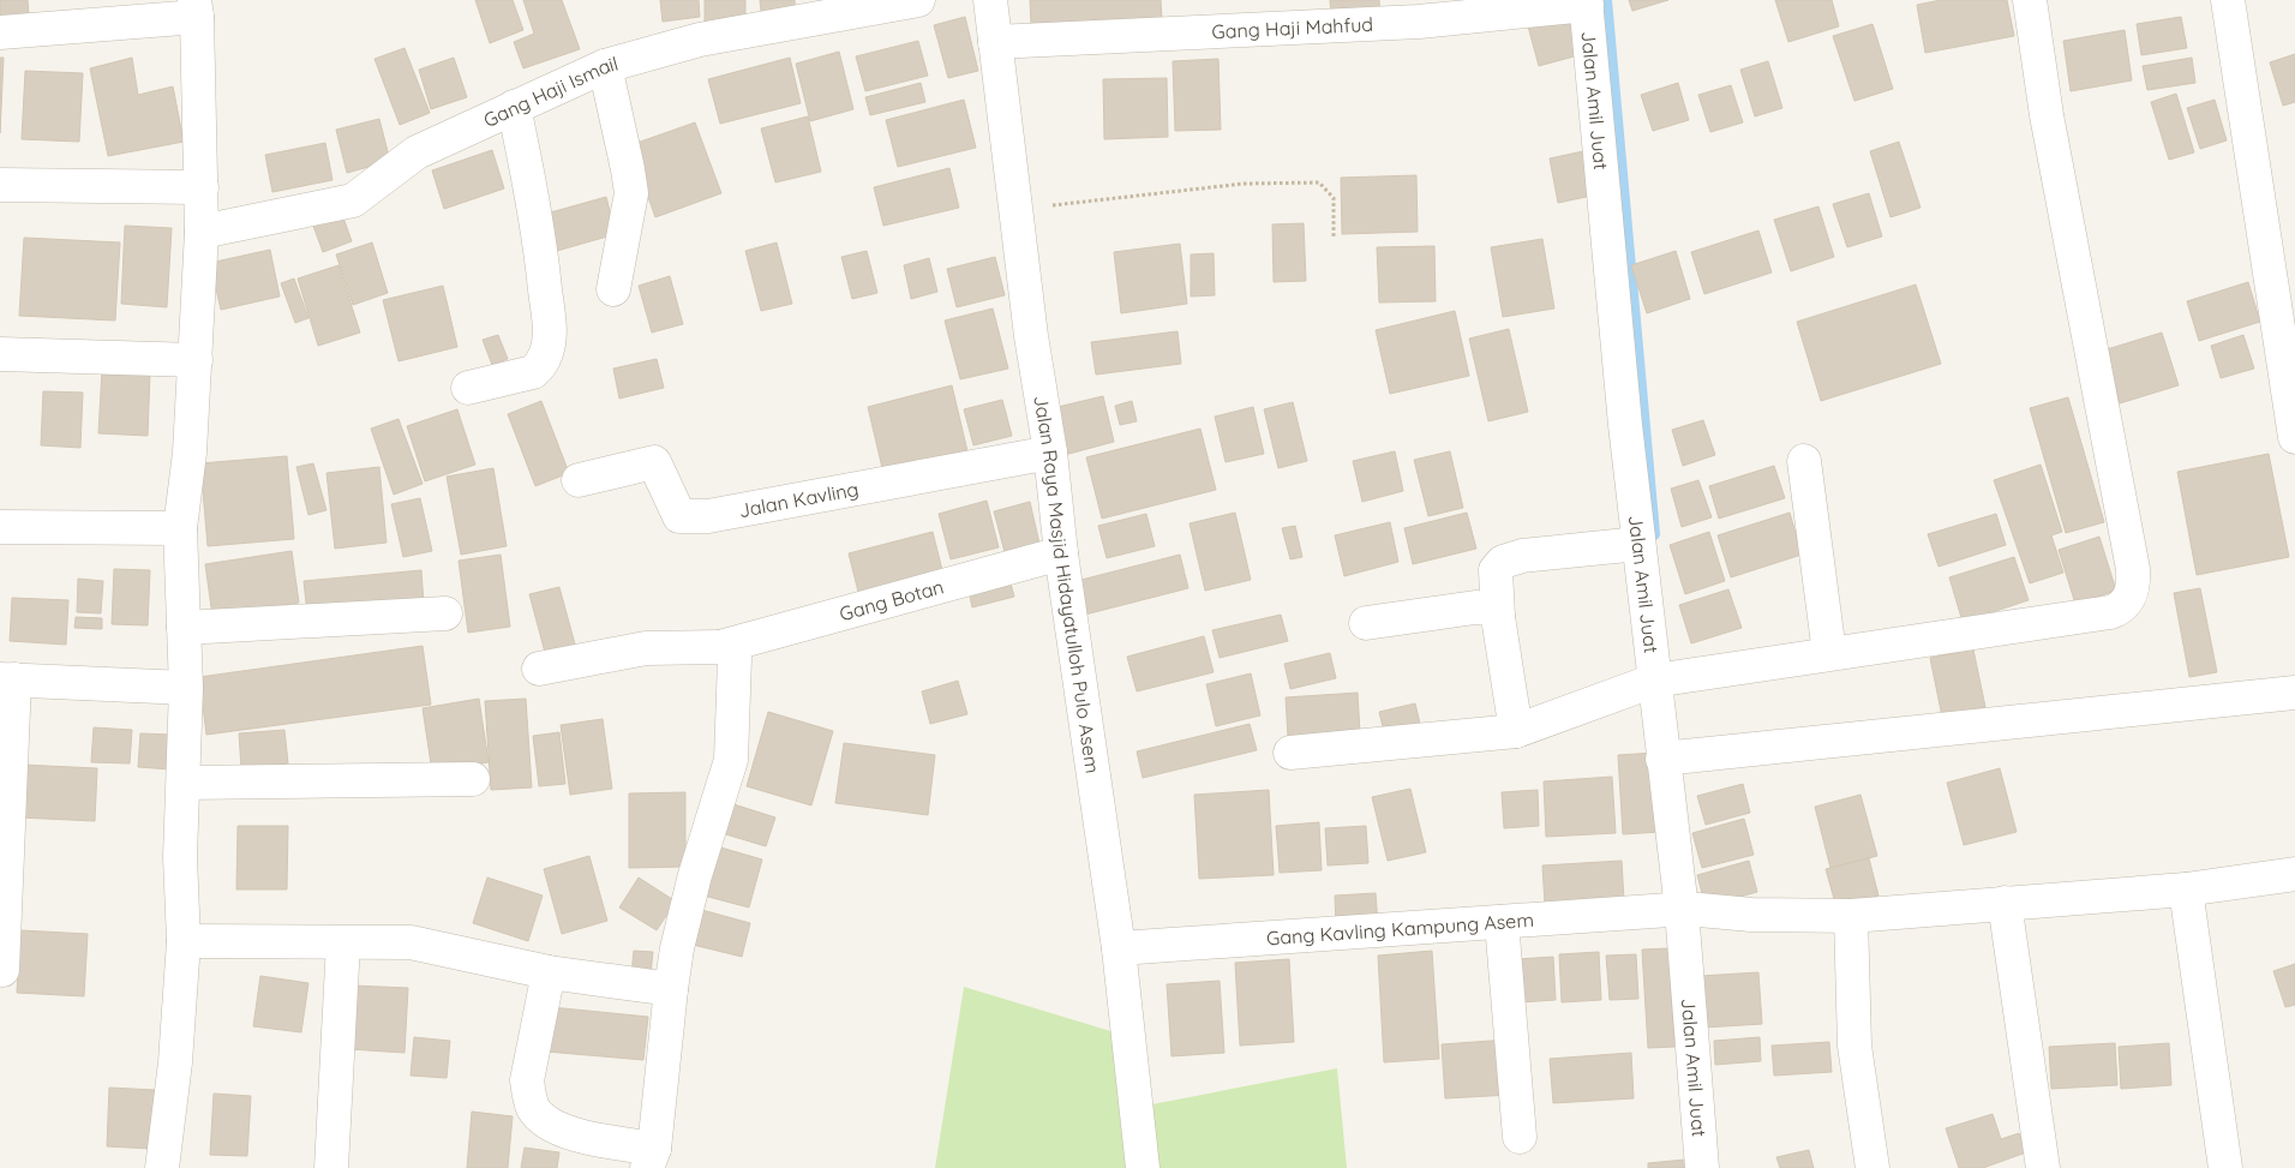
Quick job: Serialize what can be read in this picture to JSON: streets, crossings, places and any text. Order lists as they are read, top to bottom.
{
  "streets": {
    "street": [
      "Gang Haji Mahfud",
      "Gang Haji Ismail",
      "Jalan Amil Juat",
      "Jalan Kavling",
      "Jalan Raya Masjid Hidayatulloh Pulo Asem",
      "Gang Botan",
      "Gang Kavling Kampung Asem"
    ]
  },
  "crossings": [
    ["Gang Haji Mahfud", "Jalan Amil Juat"],
    ["Gang Haji Mahfud", "Jalan Raya Masjid Hidayatulloh Pulo Asem"],
    ["Jalan Amil Juat", "Gang Kavling Kampung Asem"],
    ["Jalan Kavling", "Jalan Raya Masjid Hidayatulloh Pulo Asem"],
    ["Jalan Raya Masjid Hidayatulloh Pulo Asem", "Gang Botan"],
    ["Jalan Raya Masjid Hidayatulloh Pulo Asem", "Gang Kavling Kampung Asem"]
  ]
}
